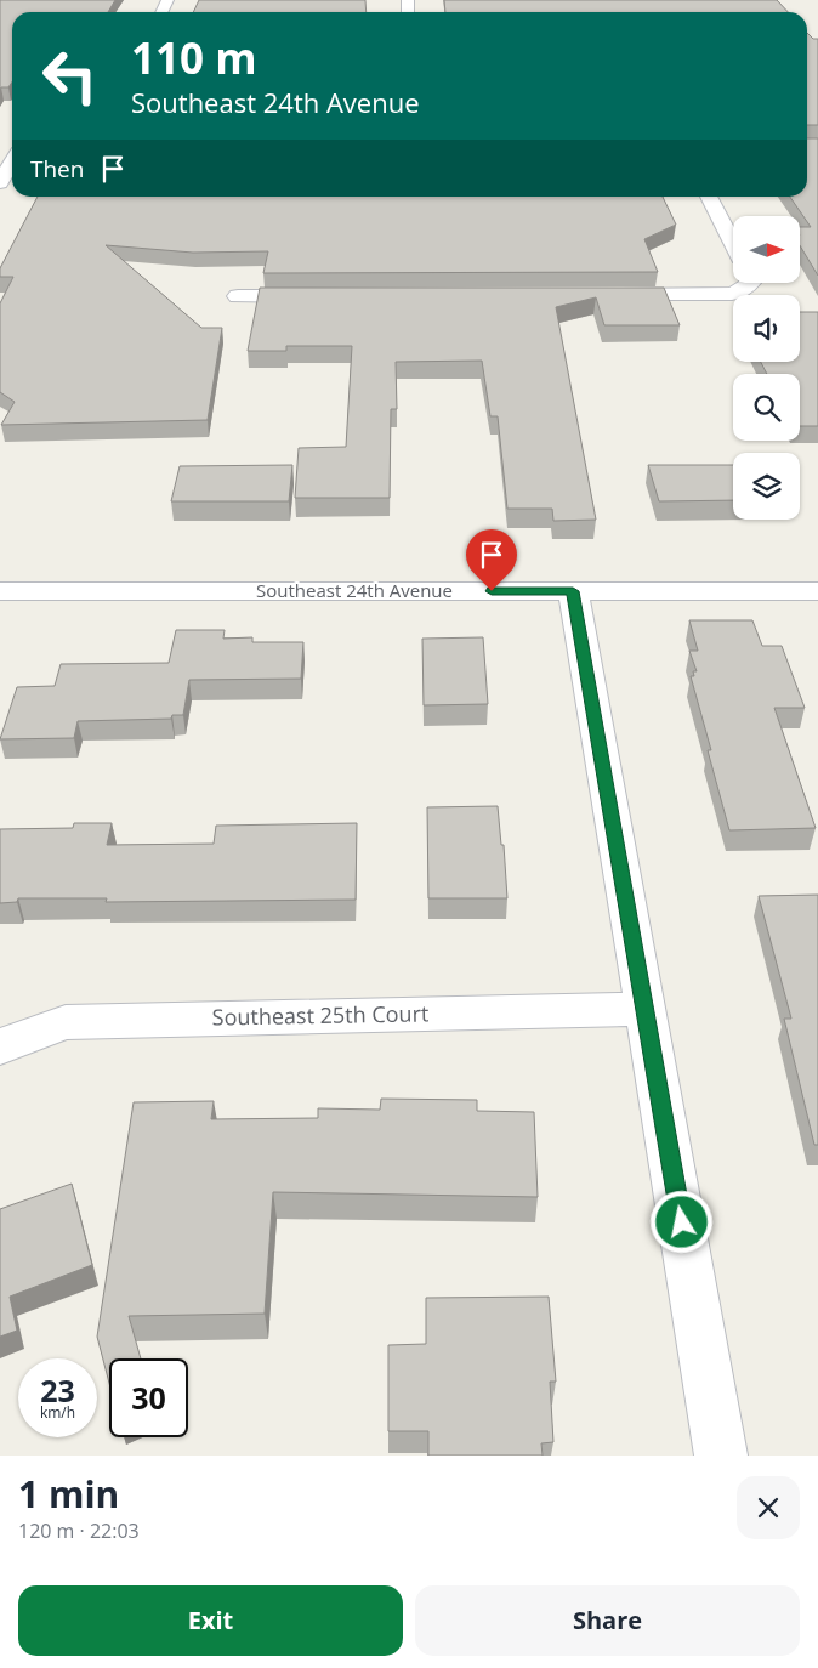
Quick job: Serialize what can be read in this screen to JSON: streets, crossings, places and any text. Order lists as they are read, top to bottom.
{
  "streets": {
    "street": ["Southeast 24th Avenue", "Southeast 25th Court"]
  },
  "north": "right",
  "page": {
    "turn": ["110 m", "Southeast 24th Avenue"],
    "then": "Then",
    "speed": "23 km/h",
    "limit": "30",
    "heading": ["1 min", "120 m · 22:03"],
    "buttons": ["Exit", "Share"]
  }
}
